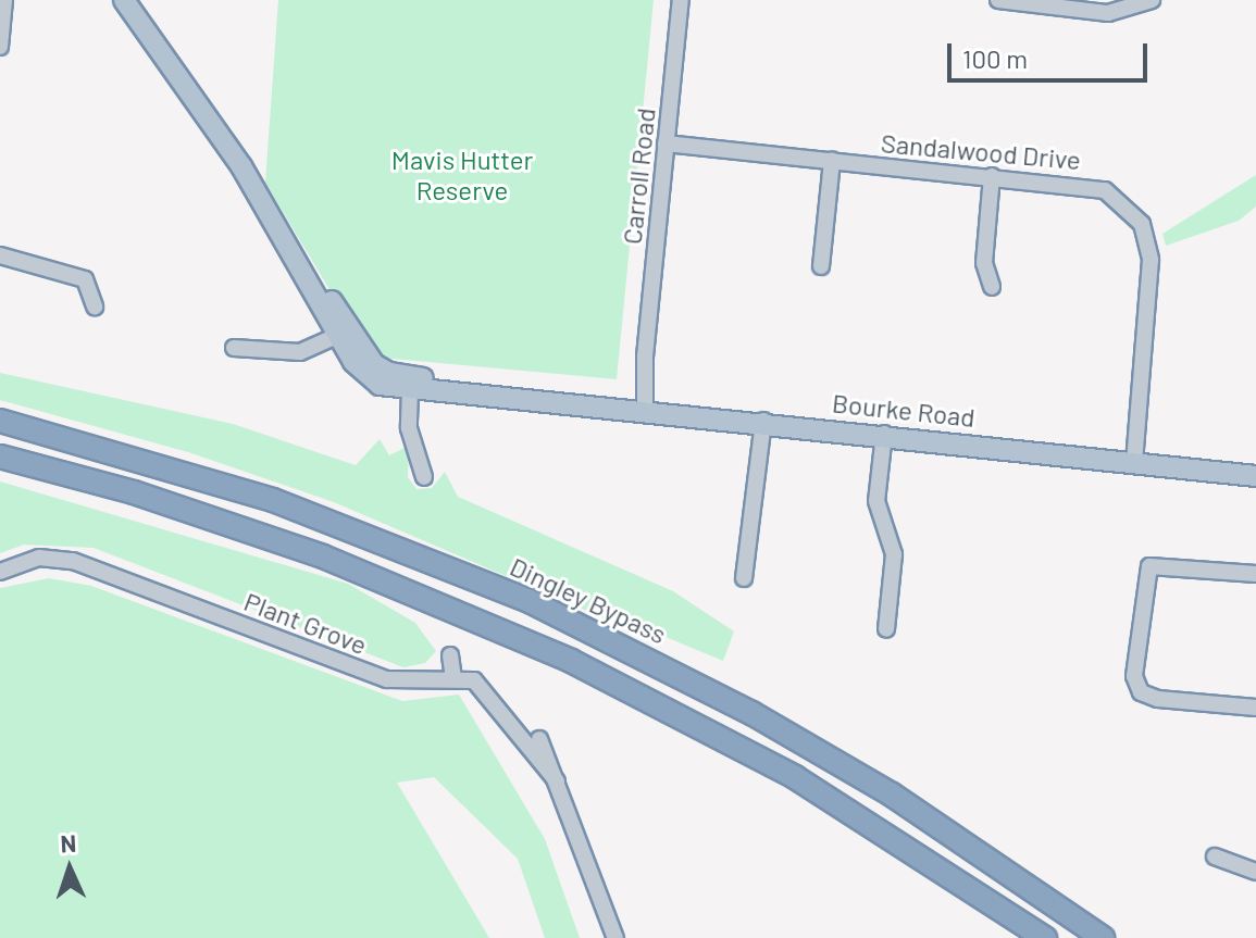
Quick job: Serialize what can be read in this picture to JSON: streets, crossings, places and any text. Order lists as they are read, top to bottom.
{
  "streets": {
    "highway": ["Dingley Bypass"],
    "main road": ["Bourke Road"],
    "street": ["Sandalwood Drive", "Carroll Road", "Plant Grove"]
  },
  "crossings": [
    ["Sandalwood Drive", "Carroll Road"],
    ["Sandalwood Drive", "Bourke Road"],
    ["Carroll Road", "Bourke Road"]
  ],
  "parks": ["Mavis Hutter Reserve"],
  "scale_bar": "100 m",
  "north": "top"
}
